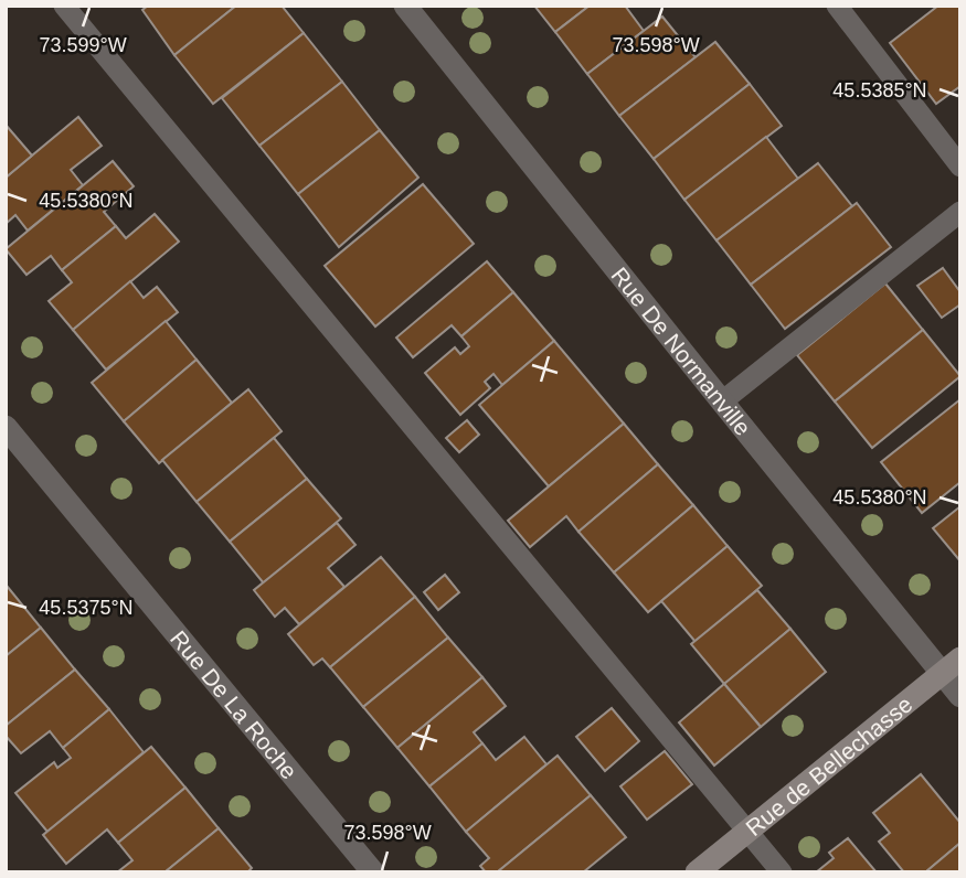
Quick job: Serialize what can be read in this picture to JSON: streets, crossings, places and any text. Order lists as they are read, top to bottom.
{
  "streets": {
    "street": ["Rue De Normanville", "Rue De La Roche", "Rue de Bellechasse"]
  },
  "crossings": [
    ["Rue De Normanville", "Rue de Bellechasse"]
  ],
  "coordinates": [
    "73.599°W",
    "73.598°W",
    "45.5385°N",
    "45.5380°N",
    "45.5375°N"
  ]
}
